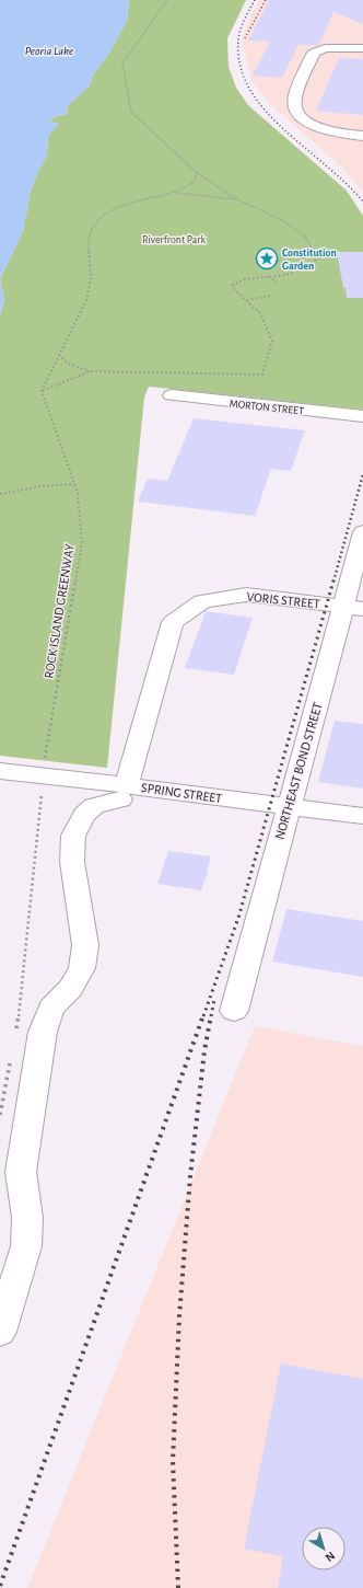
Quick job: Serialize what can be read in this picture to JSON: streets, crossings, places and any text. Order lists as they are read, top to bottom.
{
  "streets": {
    "street": [
      "MORTON STREET",
      "VORIS STREET",
      "NORTHEAST BOND STREET",
      "SPRING STREET"
    ],
    "path": ["ROCK ISLAND GREENWAY"]
  },
  "crossings": [
    ["VORIS STREET", "NORTHEAST BOND STREET"],
    ["VORIS STREET", "SPRING STREET"],
    ["ROCK ISLAND GREENWAY", "SPRING STREET"],
    ["NORTHEAST BOND STREET", "SPRING STREET"]
  ],
  "water": ["Peoria Lake"],
  "parks": ["Riverfront Park"],
  "places": {
    "place": ["Constitution Garden"]
  },
  "north": "bottom right"
}
